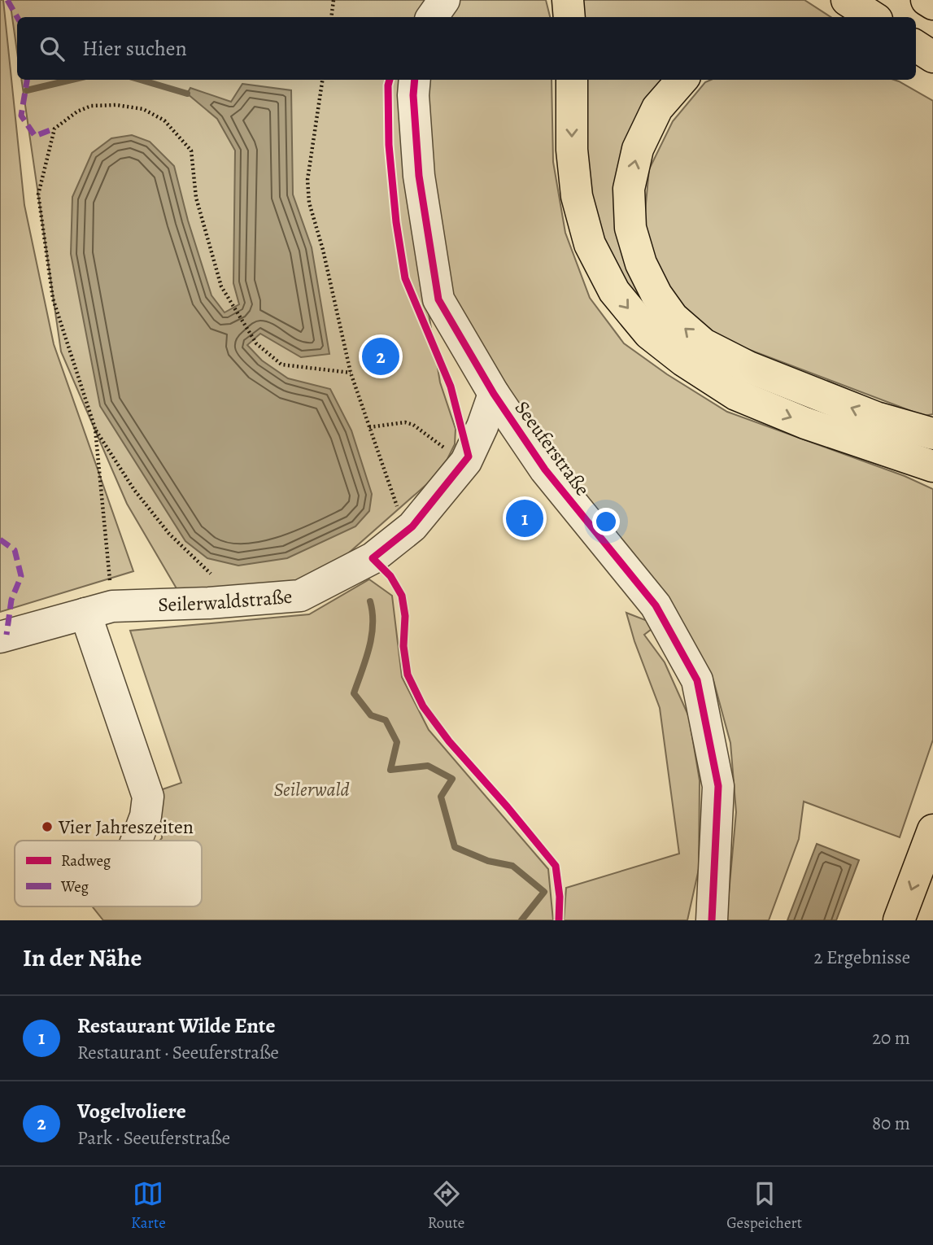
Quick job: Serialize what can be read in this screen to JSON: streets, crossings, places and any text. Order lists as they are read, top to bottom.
{
  "streets": {
    "street": ["Seeuferstraße", "Seilerwaldstraße"]
  },
  "crossings": [
    ["Seeuferstraße", "Seilerwaldstraße"]
  ],
  "parks": ["Seilerwald"],
  "places": ["Vier Jahreszeiten"],
  "legend": ["Radweg", "Weg"],
  "page": {
    "search": "Hier suchen",
    "pins": ["2", "1"],
    "heading": ["In der Nähe", "2 Ergebnisse"],
    "list": [
      {
        "mark": "1",
        "name": "Restaurant Wilde Ente",
        "note": "Restaurant · Seeuferstraße",
        "value": "20 m"
      },
      {
        "mark": "2",
        "name": "Vogelvoliere",
        "note": "Park · Seeuferstraße",
        "value": "80 m"
      }
    ],
    "nav": ["Karte", "Route", "Gespeichert"]
  }
}
